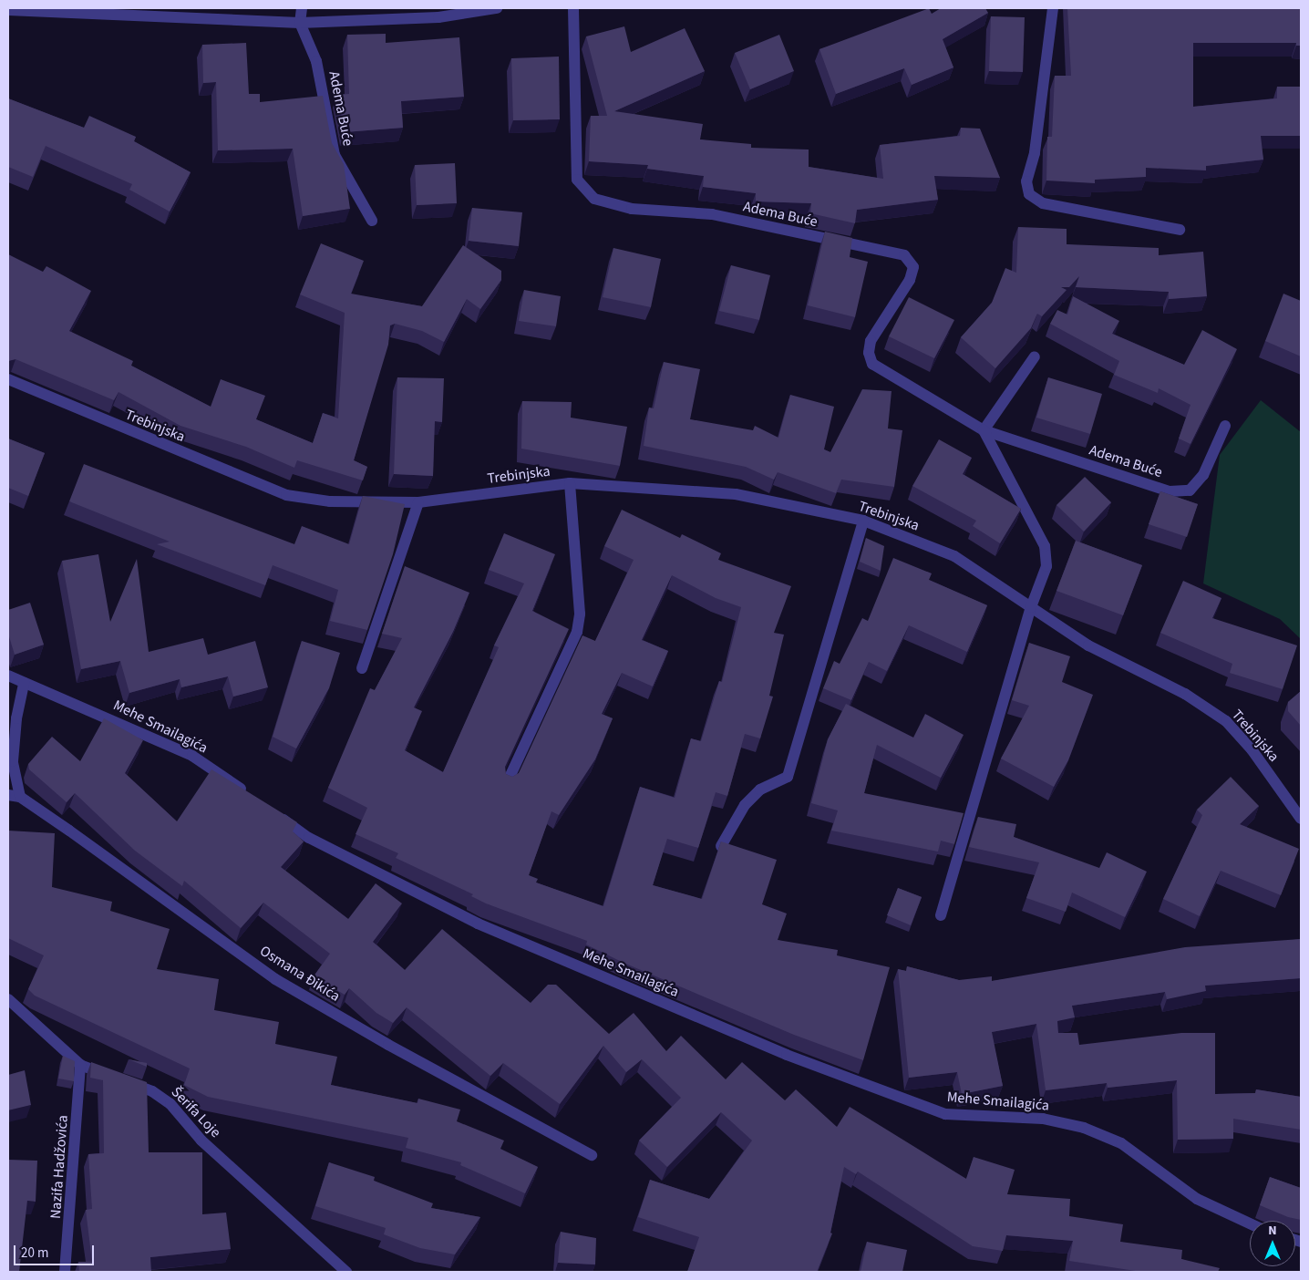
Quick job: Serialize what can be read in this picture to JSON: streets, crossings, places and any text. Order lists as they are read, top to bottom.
{
  "streets": {
    "street": [
      "Adema Buće",
      "Trebinjska",
      "Mehe Smailagića",
      "Osmana Đikića",
      "Šerifa Loje",
      "Nazifa Hadžovića"
    ]
  },
  "crossings": [
    ["Šerifa Loje", "Nazifa Hadžovića"]
  ],
  "scale_bar": "20 m",
  "north": "top"
}
